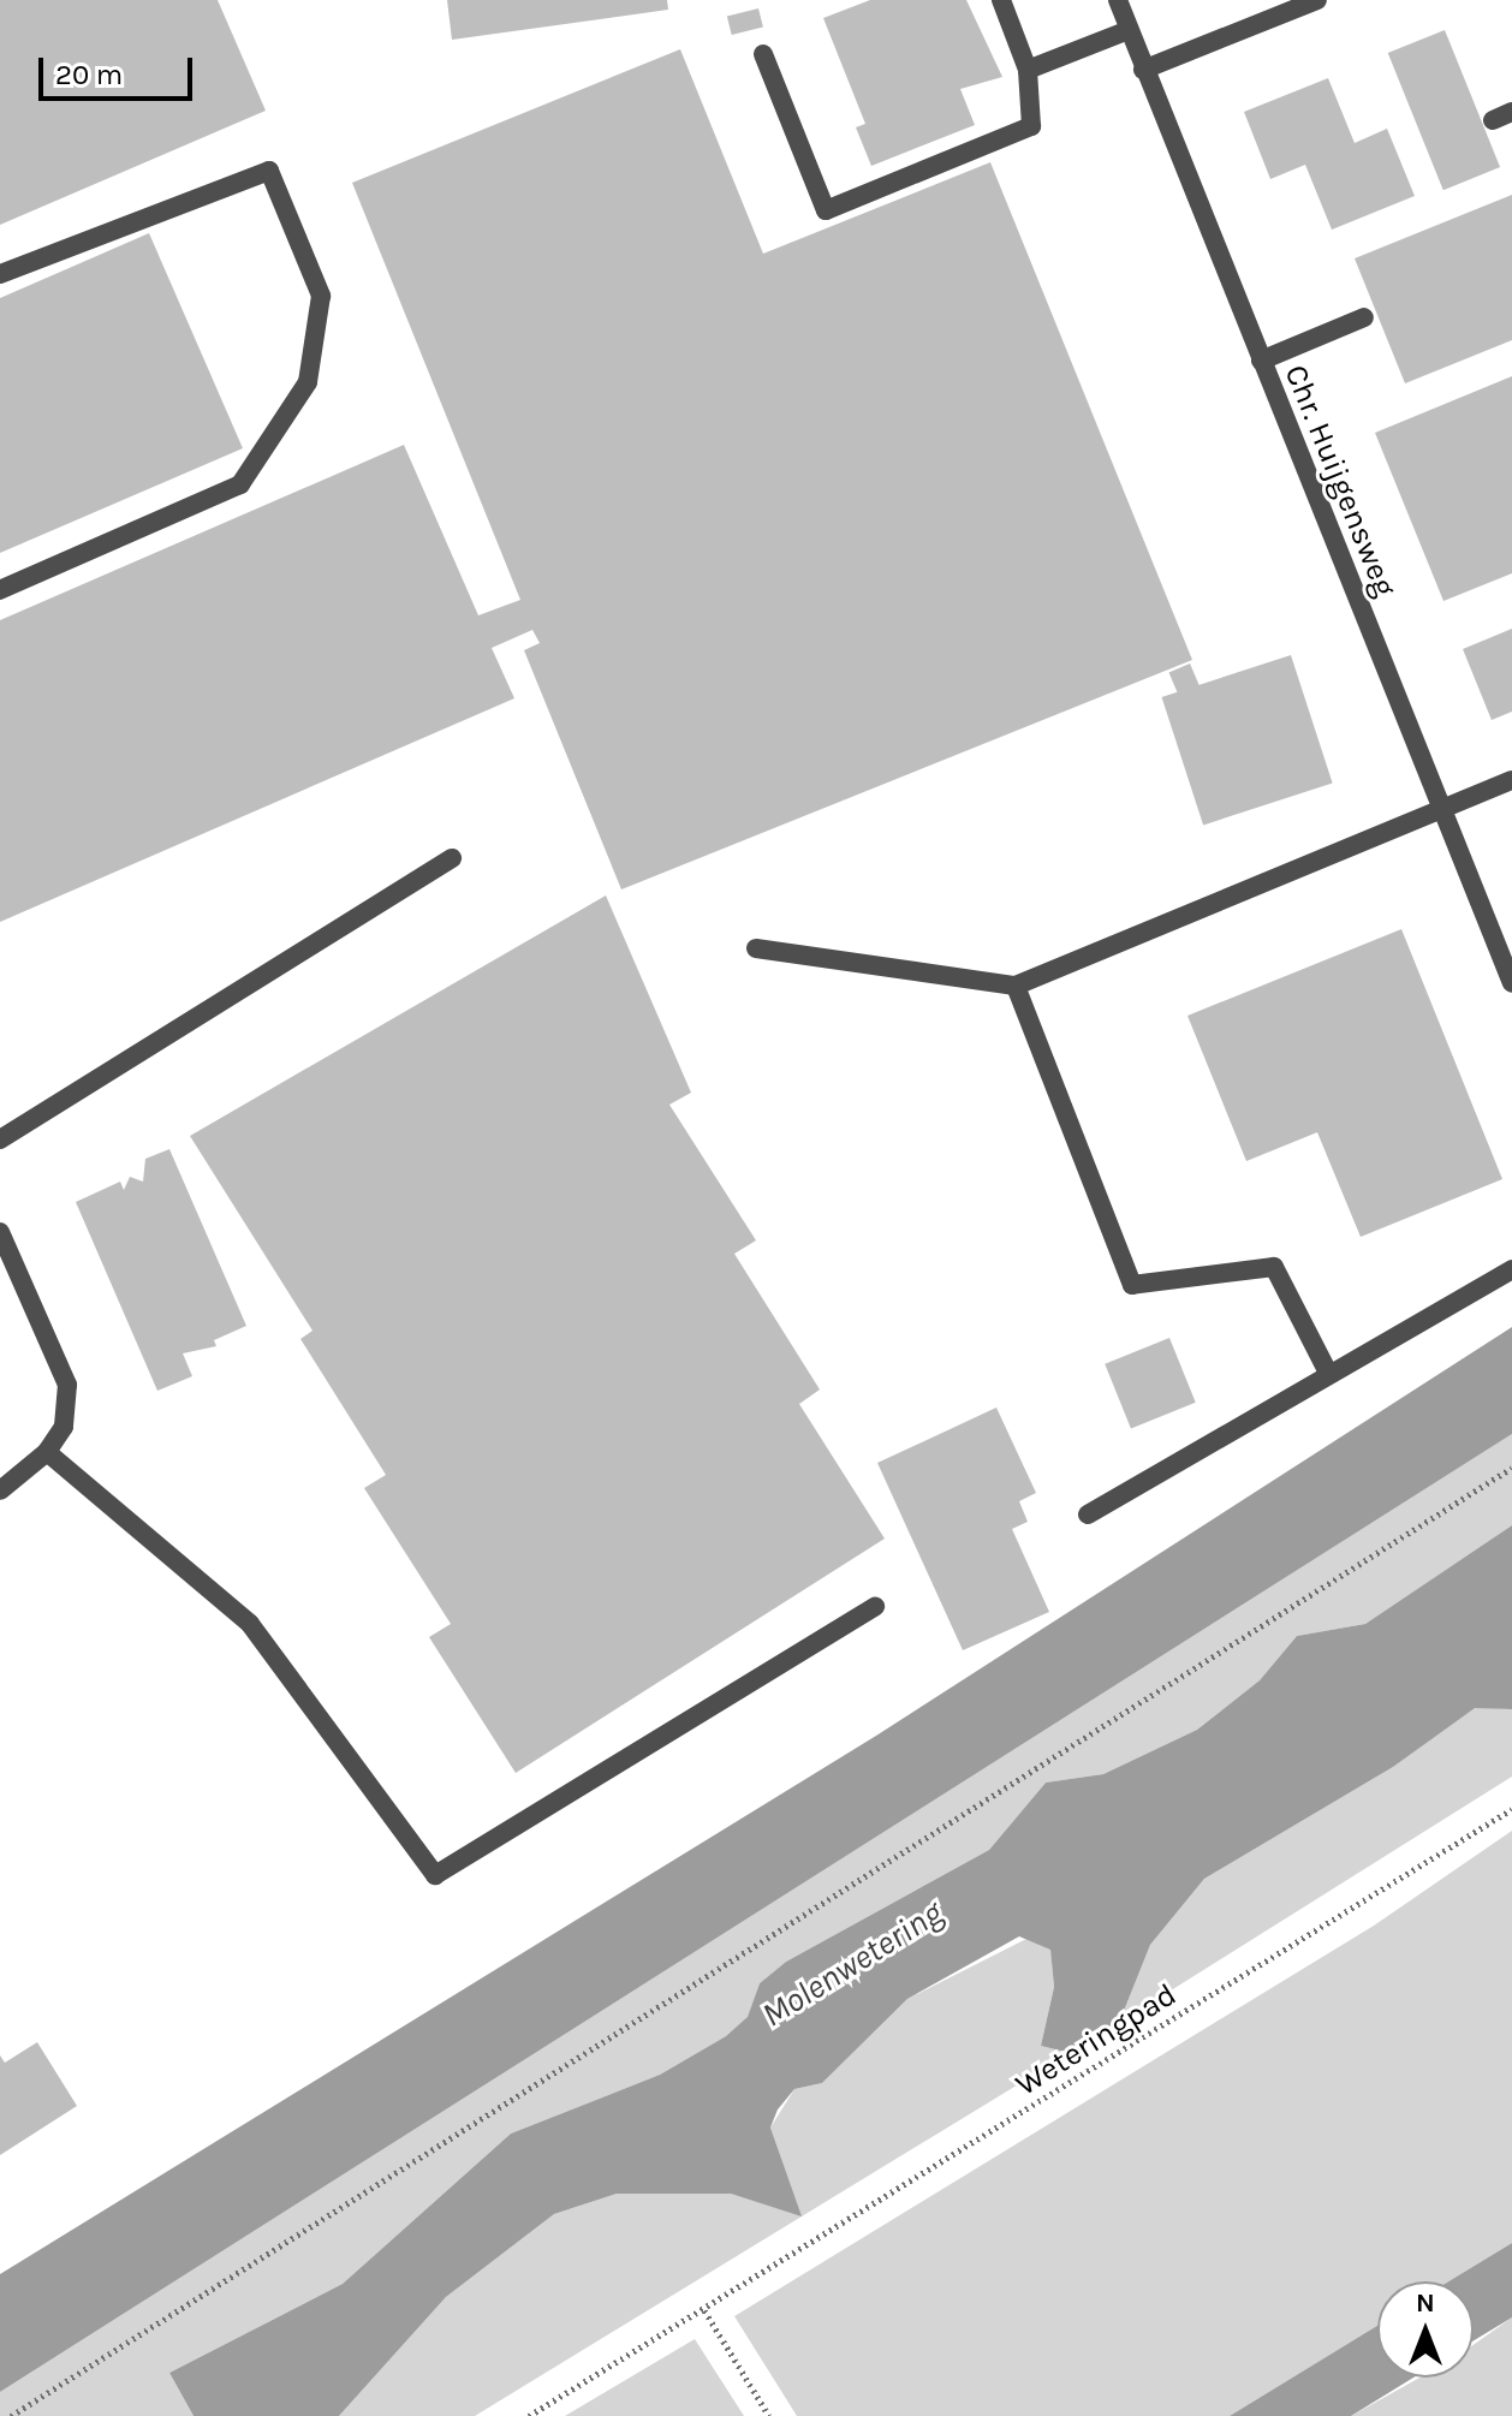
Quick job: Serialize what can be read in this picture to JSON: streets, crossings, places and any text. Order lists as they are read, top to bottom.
{
  "streets": {
    "street": ["Chr. Huijgensweg"],
    "path": ["Weteringpad"]
  },
  "water": ["Molenwetering"],
  "scale_bar": "20 m",
  "north": "top"
}
